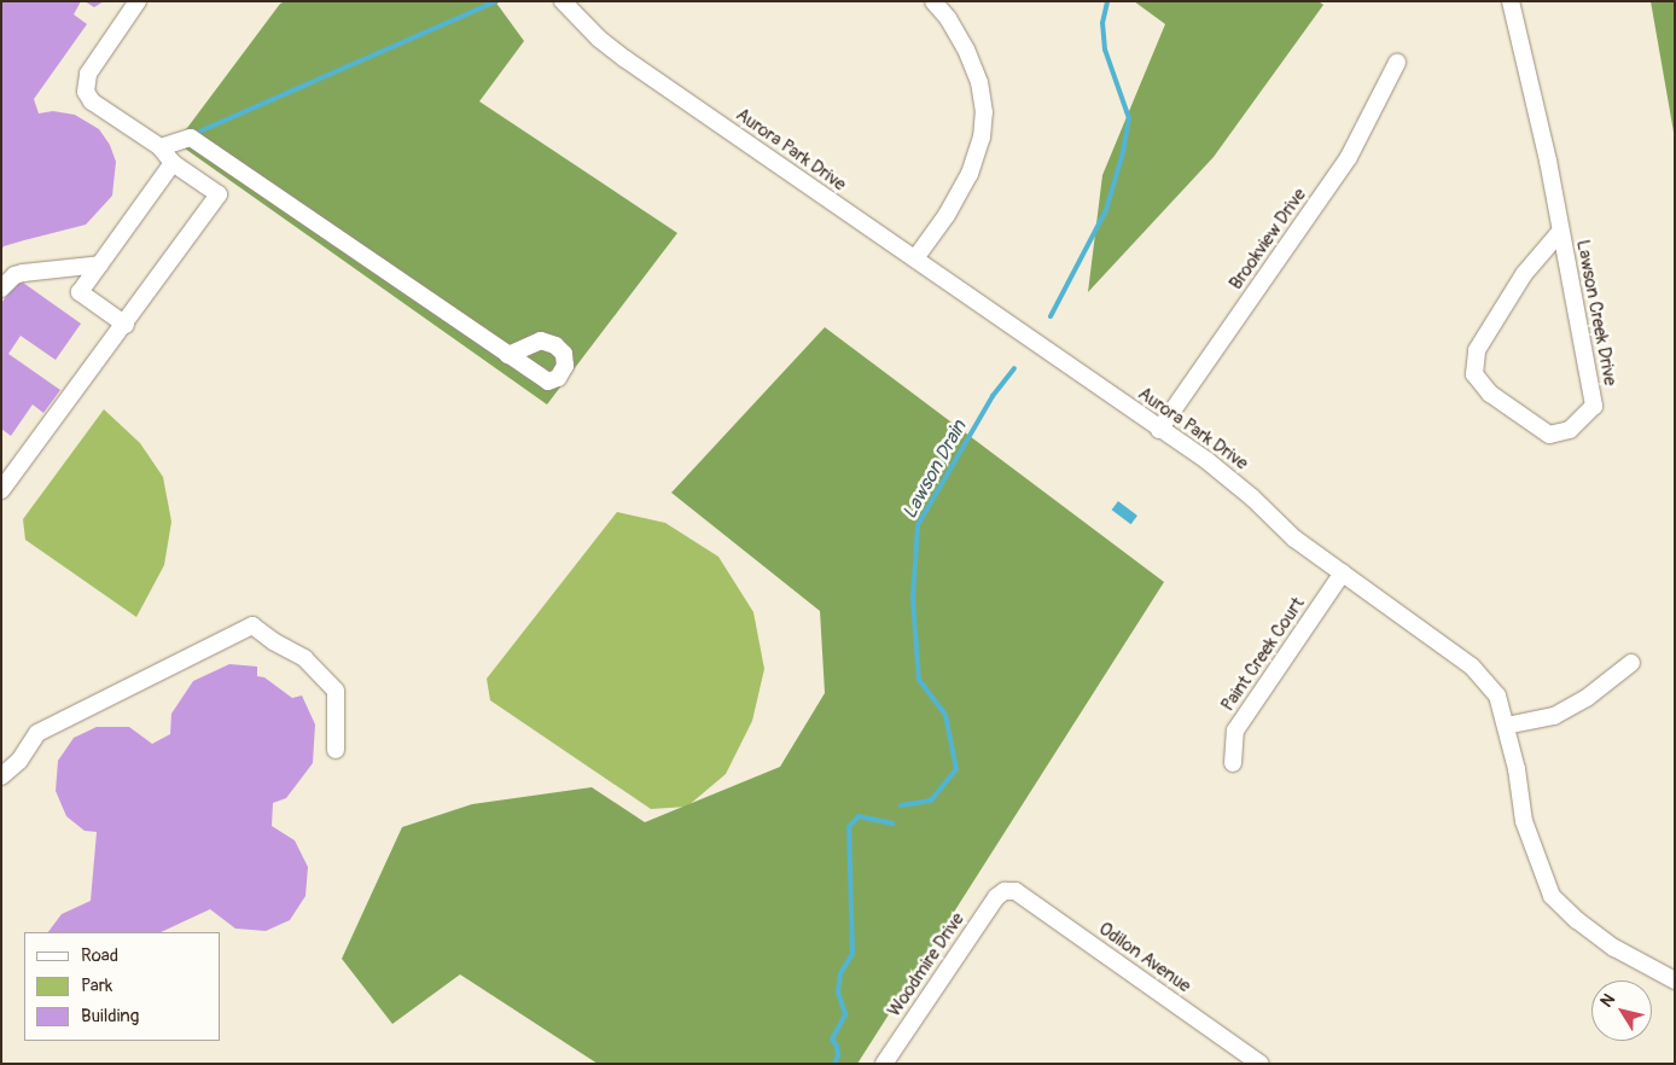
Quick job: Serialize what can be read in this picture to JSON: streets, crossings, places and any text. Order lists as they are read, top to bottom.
{
  "streets": {
    "street": [
      "Aurora Park Drive",
      "Brookview Drive",
      "Lawson Creek Drive",
      "Paint Creek Court",
      "Odilon Avenue",
      "Woodmire Drive"
    ]
  },
  "crossings": [
    ["Aurora Park Drive", "Brookview Drive"],
    ["Aurora Park Drive", "Paint Creek Court"],
    ["Odilon Avenue", "Woodmire Drive"]
  ],
  "water": ["Lawson Drain"],
  "legend": ["Road", "Park", "Building"],
  "north": "top left"
}
